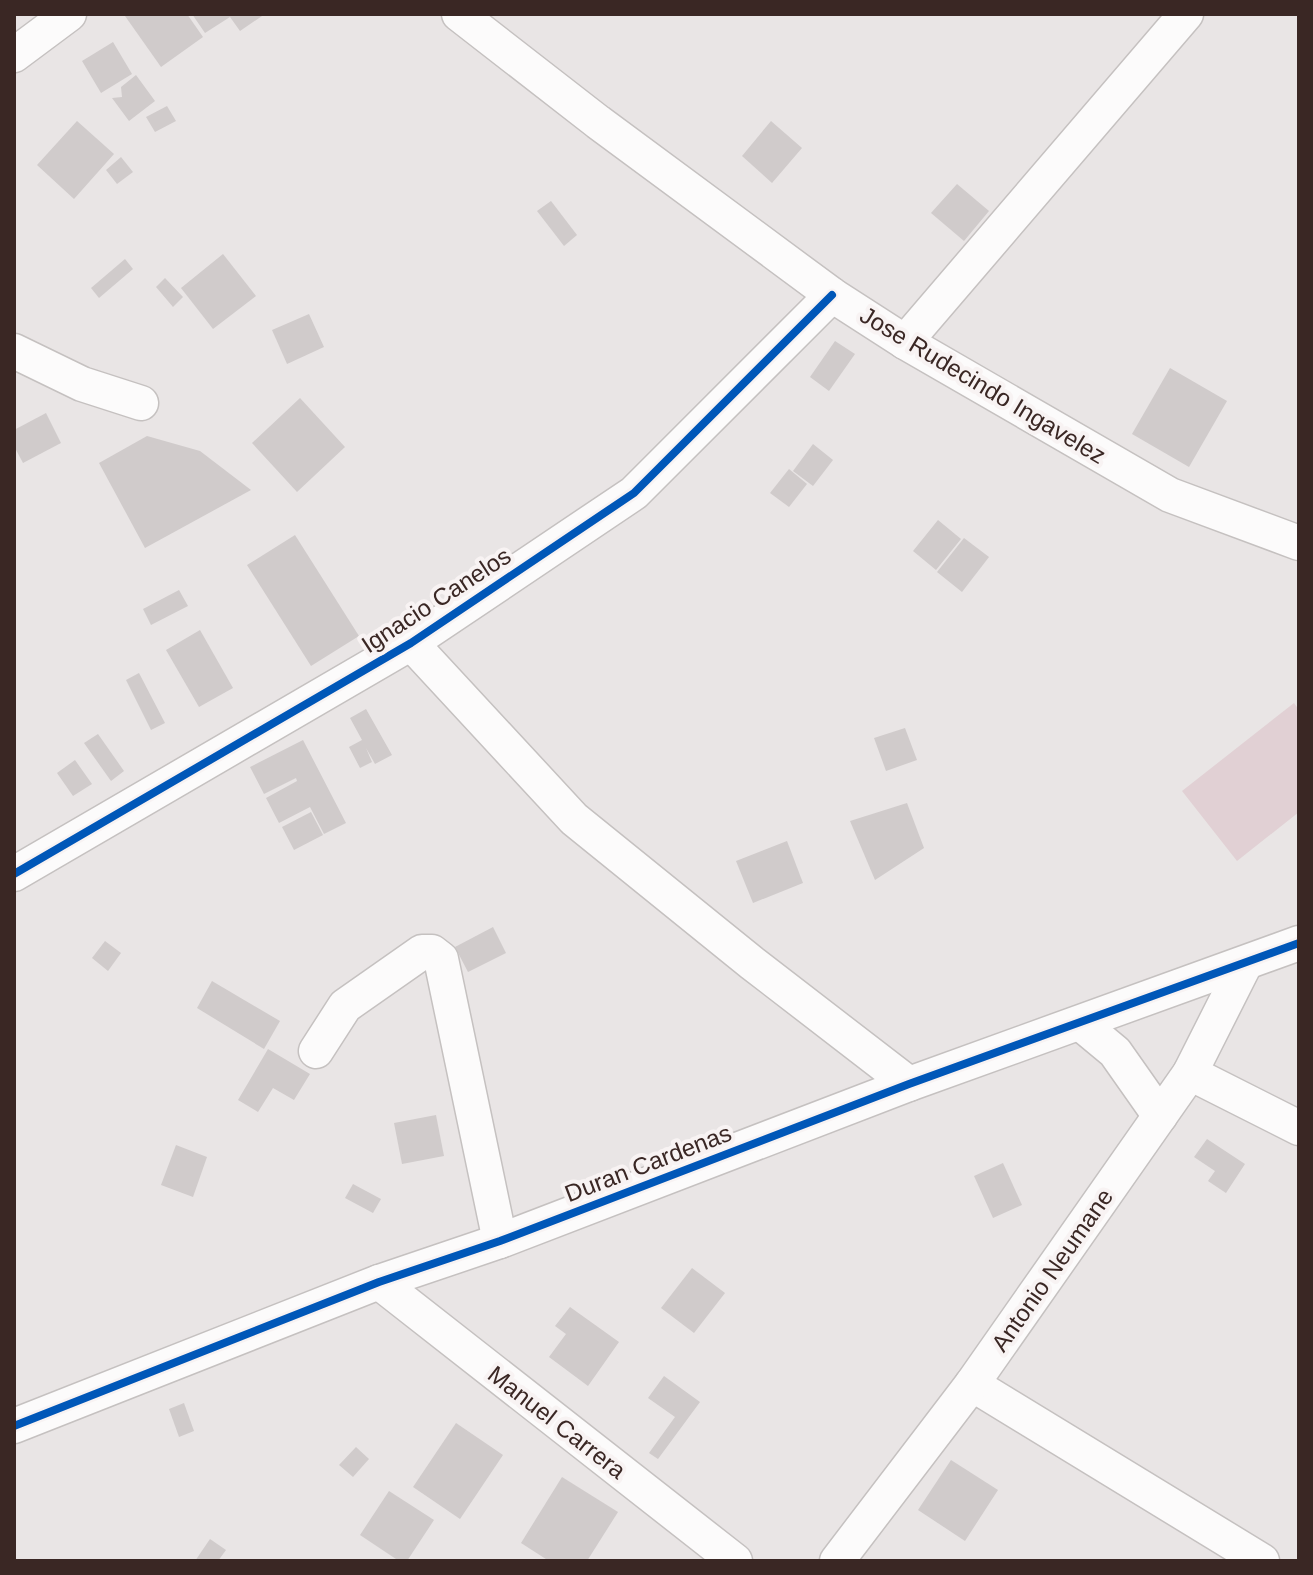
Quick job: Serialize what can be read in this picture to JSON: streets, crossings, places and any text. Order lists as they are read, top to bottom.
{
  "streets": {
    "street": [
      "Jose Rudecindo Ingavelez",
      "Ignacio Canelos",
      "Duran Cardenas",
      "Antonio Neumane",
      "Manuel Carrera"
    ]
  },
  "crossings": [
    ["Jose Rudecindo Ingavelez", "Ignacio Canelos"],
    ["Ignacio Canelos", "Duran Cardenas"],
    ["Duran Cardenas", "Antonio Neumane"],
    ["Duran Cardenas", "Manuel Carrera"]
  ]
}
